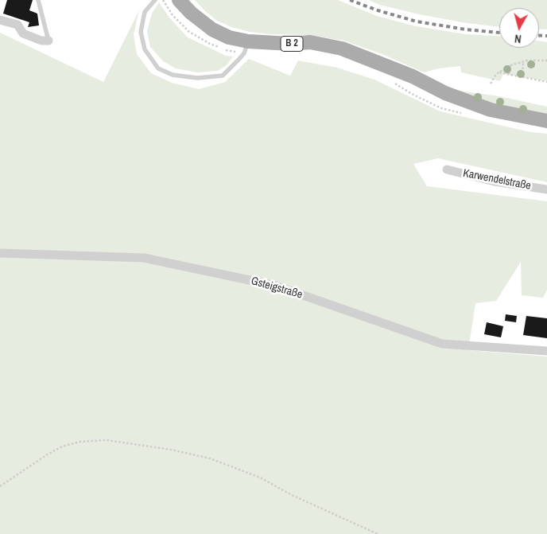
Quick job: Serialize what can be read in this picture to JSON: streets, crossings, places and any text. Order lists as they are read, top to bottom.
{
  "streets": {
    "main road": ["B 2"],
    "street": ["Karwendelstraße", "Gsteigstraße"]
  },
  "north": "bottom"
}
